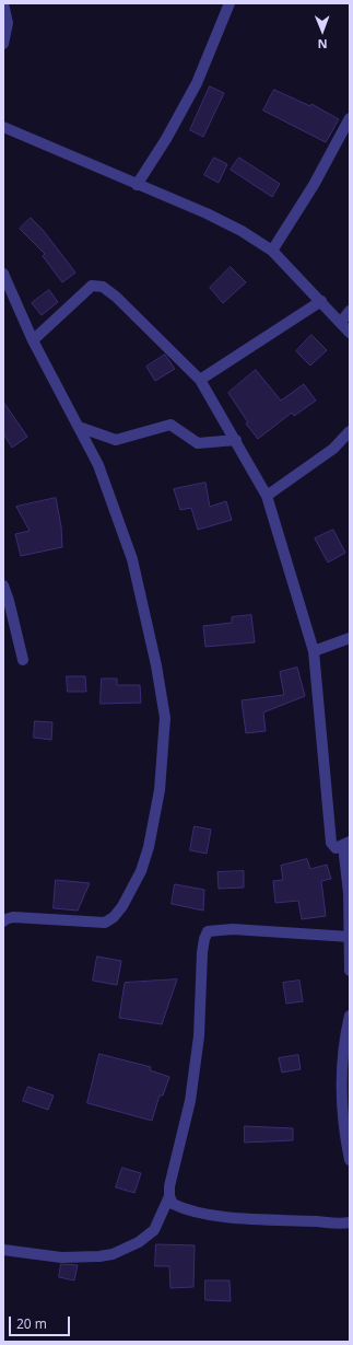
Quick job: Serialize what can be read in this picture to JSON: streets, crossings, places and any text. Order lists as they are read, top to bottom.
{
  "scale_bar": "20 m",
  "north": "bottom"
}
